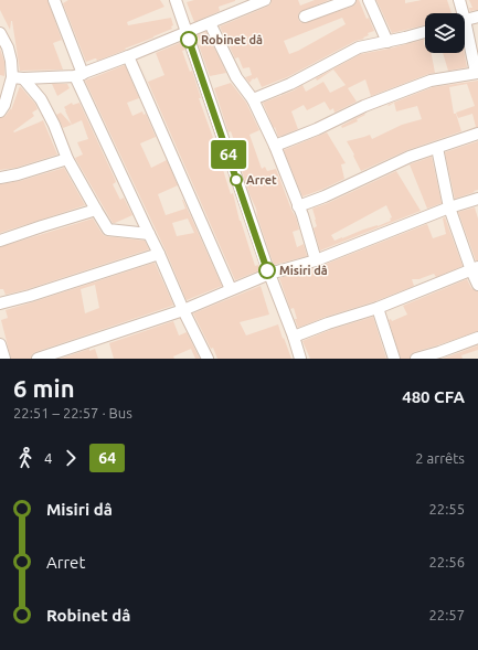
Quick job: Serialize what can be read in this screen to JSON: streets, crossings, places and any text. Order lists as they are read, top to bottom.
{
  "places": ["Robinet dâ", "Arret", "Misiri dâ"],
  "lines": ["bus line 64"],
  "page": {
    "on_map": "64",
    "heading": ["6 min", "22:51 – 22:57 · Bus", "480 CFA"],
    "legs": ["4", "64", "2 arrêts"],
    "list": [
      {
        "name": "Misiri dâ",
        "value": "22:55"
      },
      {
        "name": "Arret",
        "value": "22:56"
      },
      {
        "name": "Robinet dâ",
        "value": "22:57"
      }
    ]
  }
}
